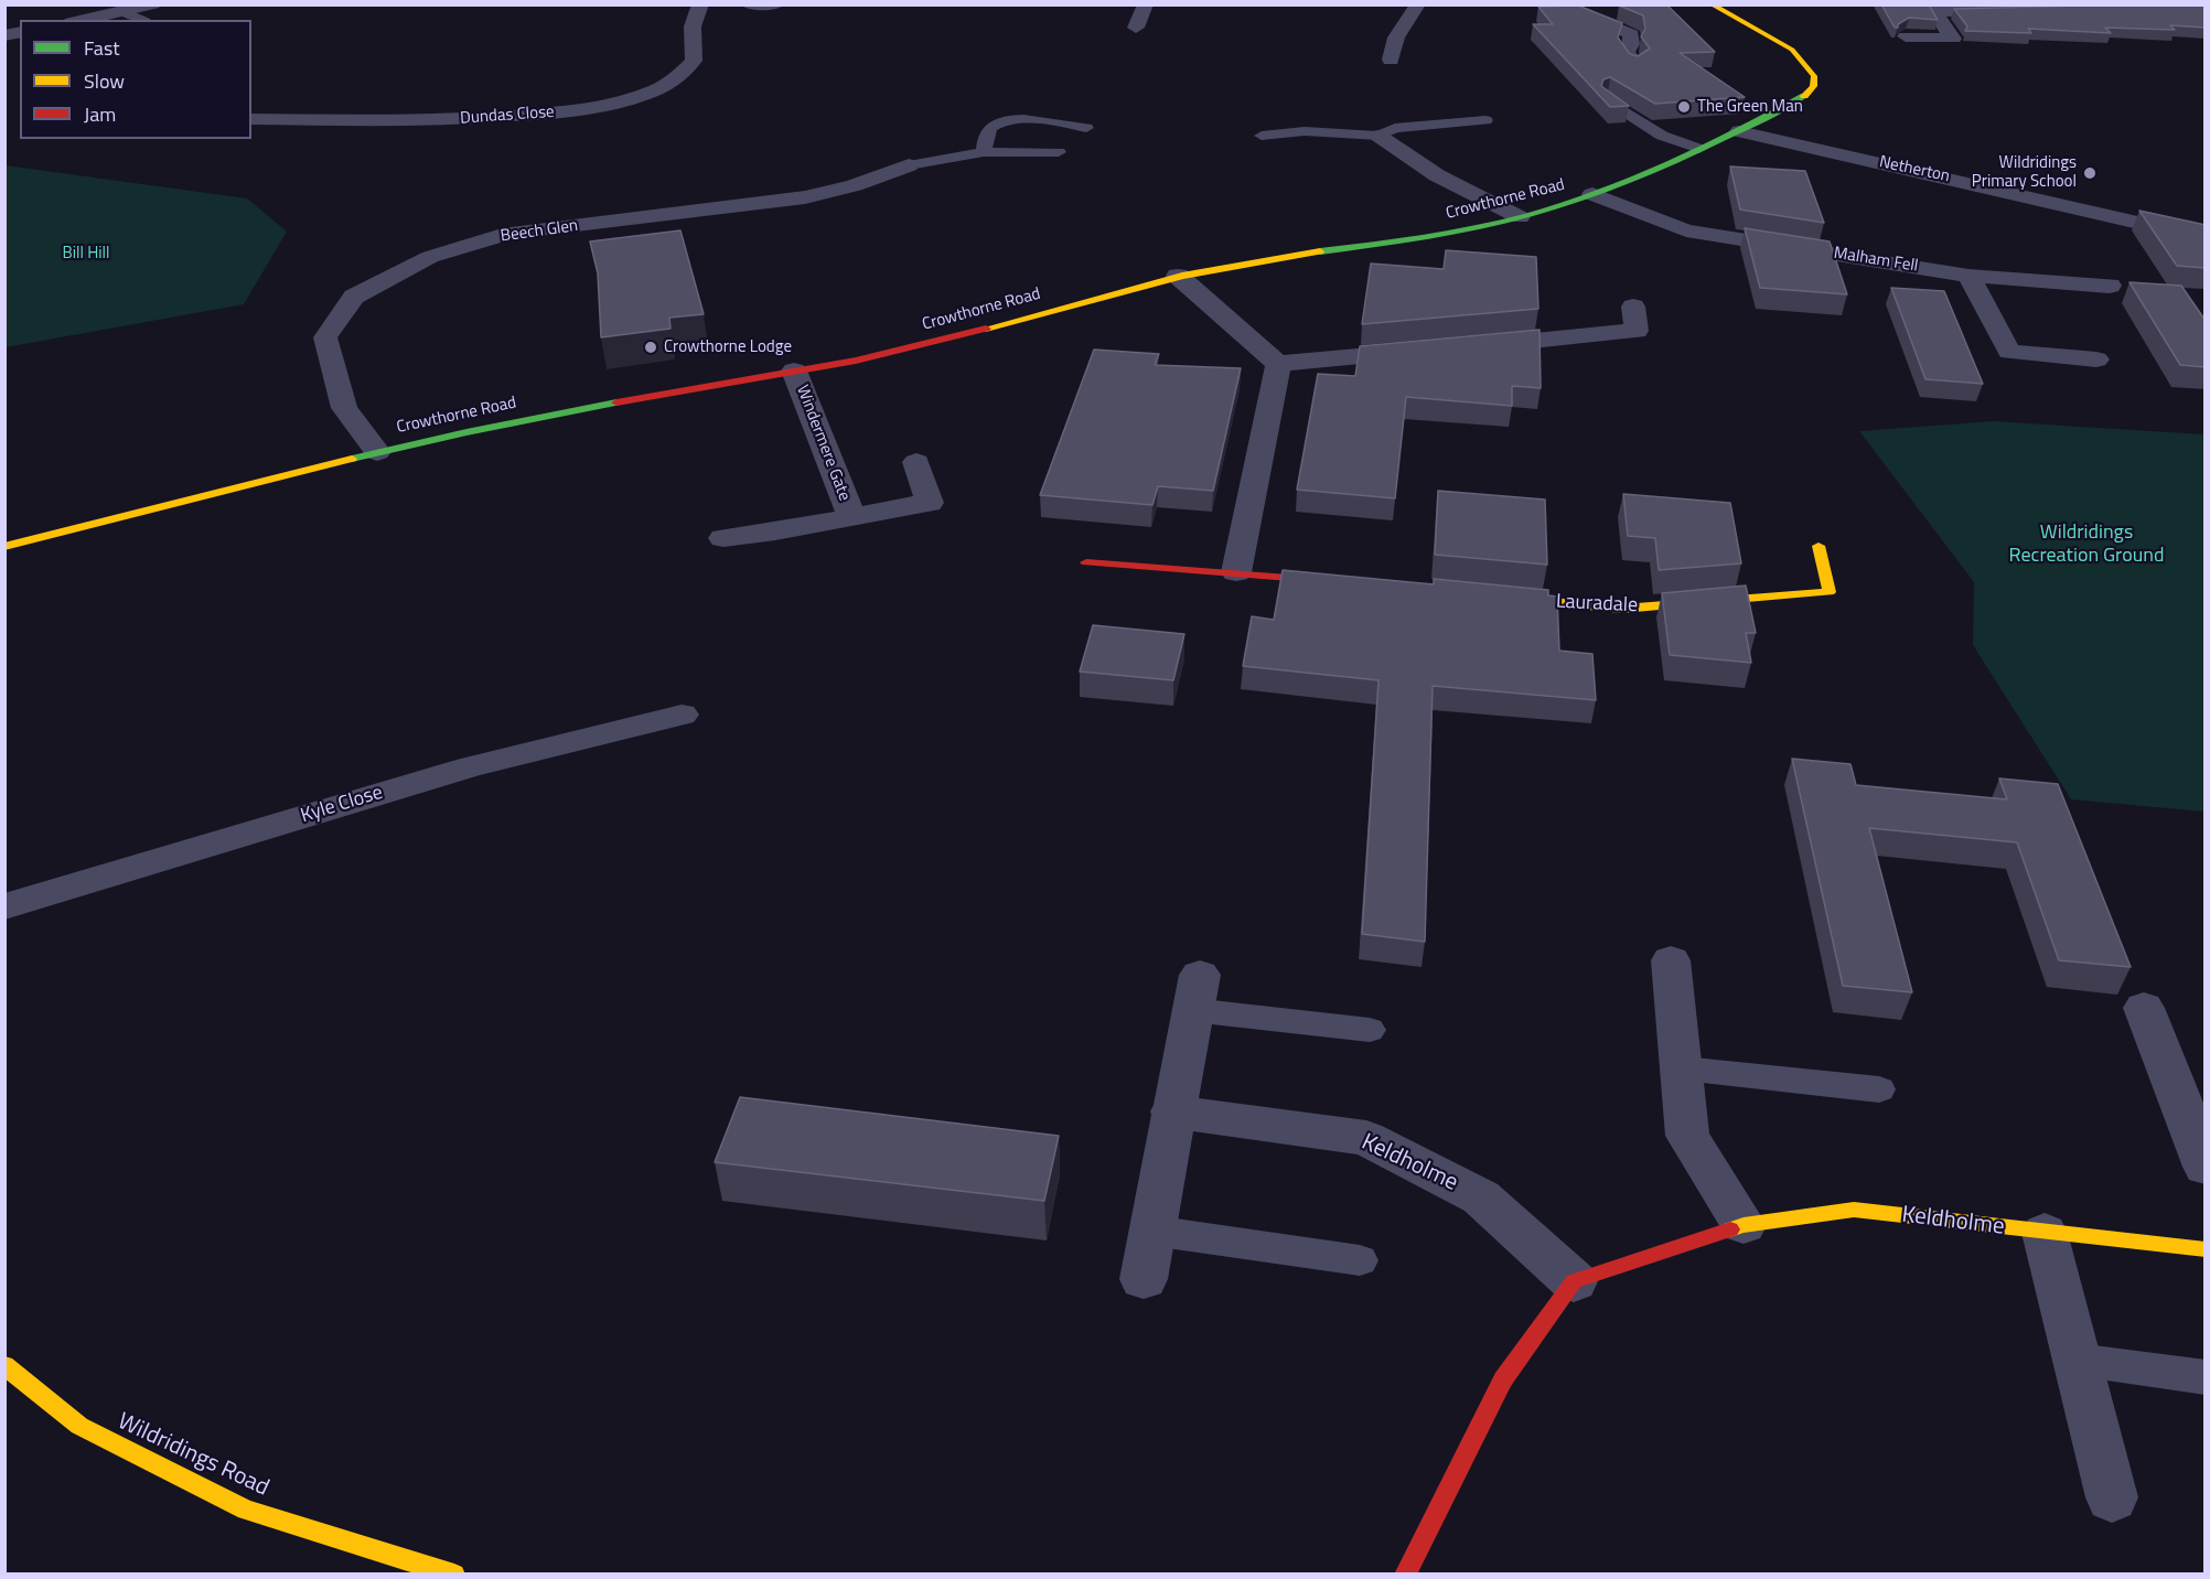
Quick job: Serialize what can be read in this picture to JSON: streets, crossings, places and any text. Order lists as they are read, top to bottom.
{
  "streets": {
    "street": [
      "Dundas Close",
      "Netherton",
      "Crowthorne Road",
      "Beech Glen",
      "Malham Fell",
      "Windermere Gate",
      "Lauradale",
      "Kyle Close",
      "Keldholme",
      "Wildridings Road"
    ]
  },
  "crossings": [
    ["Netherton", "Crowthorne Road"],
    ["Crowthorne Road", "Beech Glen"],
    ["Crowthorne Road", "Malham Fell"],
    ["Crowthorne Road", "Windermere Gate"]
  ],
  "parks": ["Bill Hill", "Wildridings Recreation Ground"],
  "places": ["The Green Man", "Wildridings Primary School", "Crowthorne Lodge"],
  "legend": ["Fast", "Slow", "Jam"]
}
